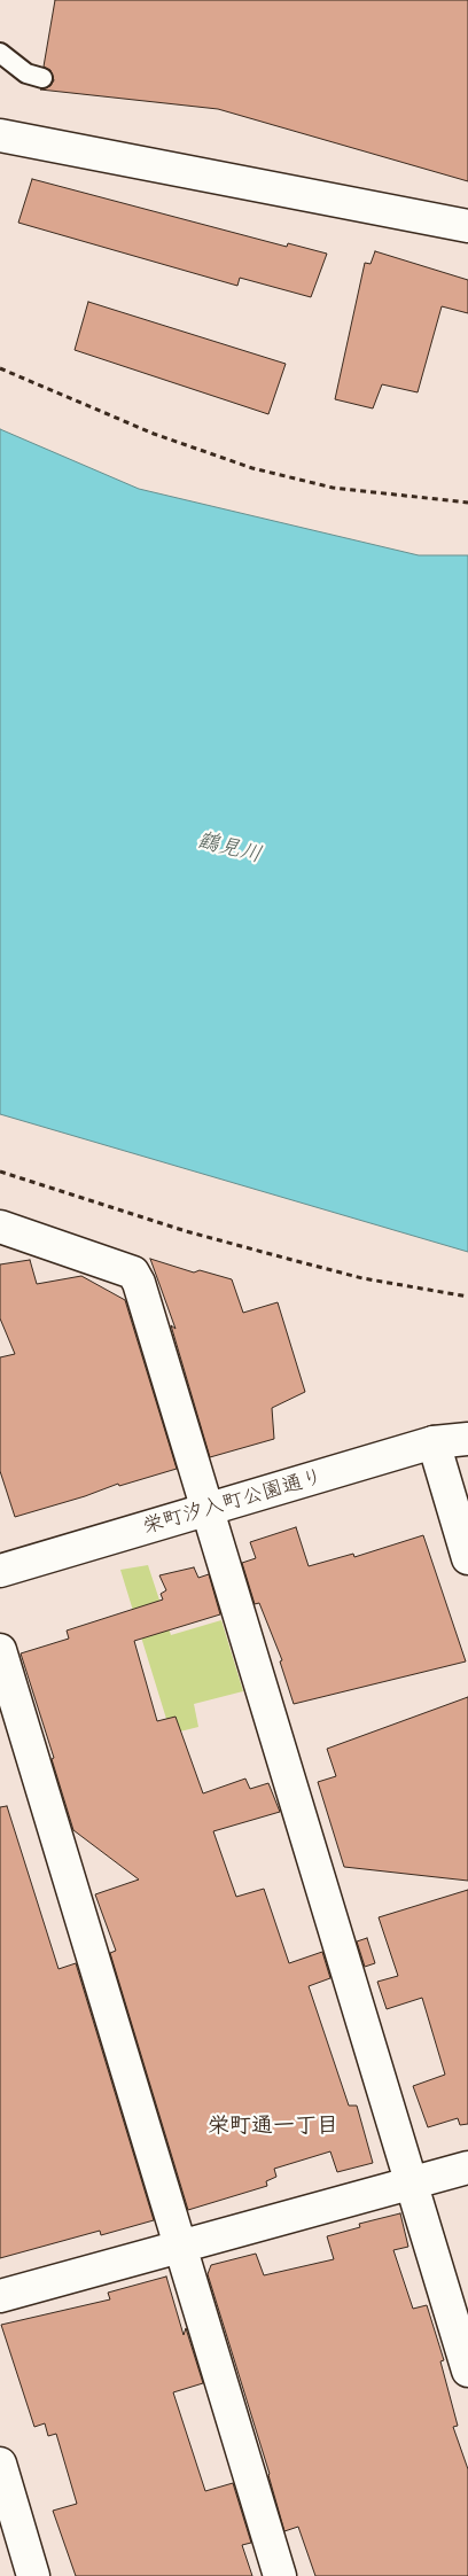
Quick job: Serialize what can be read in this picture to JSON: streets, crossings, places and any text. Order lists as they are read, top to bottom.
{
  "streets": {
    "street": ["栄町汐入町公園通り"]
  },
  "districts": ["栄町通一丁目"],
  "water": ["鶴見川"]
}
